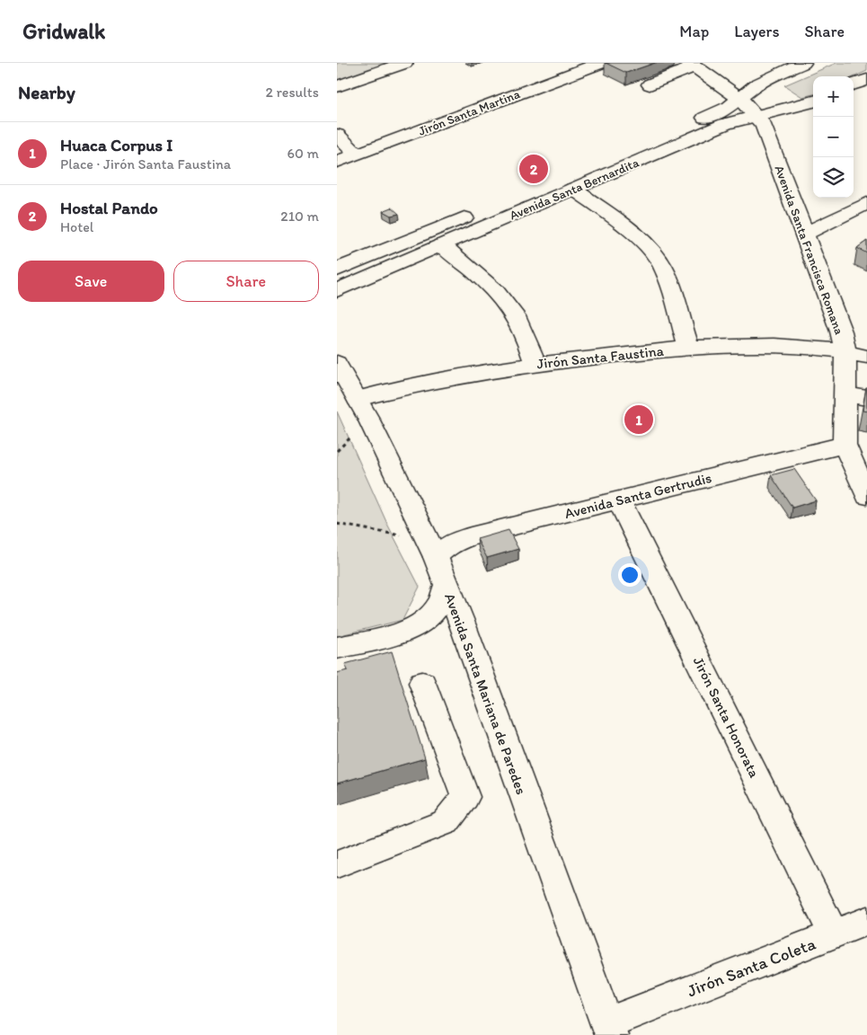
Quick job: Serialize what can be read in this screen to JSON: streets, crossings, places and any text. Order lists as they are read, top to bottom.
{
  "streets": {
    "street": [
      "Jirón Santa Martina",
      "Avenida Santa Bernardita",
      "Avenida Santa Francisca Romana",
      "Jirón Santa Faustina",
      "Avenida Santa Gertrudis",
      "Avenida Santa Mariana de Paredes",
      "Jirón Santa Honorata",
      "Jirón Santa Coleta"
    ]
  },
  "crossings": [
    ["Avenida Santa Bernardita", "Avenida Santa Francisca Romana"],
    ["Avenida Santa Francisca Romana", "Jirón Santa Faustina"],
    ["Avenida Santa Francisca Romana", "Avenida Santa Gertrudis"],
    ["Jirón Santa Faustina", "Avenida Santa Mariana de Paredes"],
    ["Avenida Santa Gertrudis", "Avenida Santa Mariana de Paredes"],
    ["Avenida Santa Gertrudis", "Jirón Santa Honorata"],
    ["Avenida Santa Mariana de Paredes", "Jirón Santa Coleta"],
    ["Jirón Santa Honorata", "Jirón Santa Coleta"]
  ],
  "page": {
    "header": "Gridwalk",
    "nav": ["Map", "Layers", "Share"],
    "heading": ["Nearby", "2 results"],
    "map_buttons": ["+", "−"],
    "list": [
      {
        "mark": "1",
        "name": "Huaca Corpus I",
        "note": "Place · Jirón Santa Faustina",
        "value": "60 m"
      },
      {
        "mark": "2",
        "name": "Hostal Pando",
        "note": "Hotel",
        "value": "210 m"
      }
    ],
    "pins": ["2", "1"],
    "buttons": ["Save", "Share"]
  }
}
